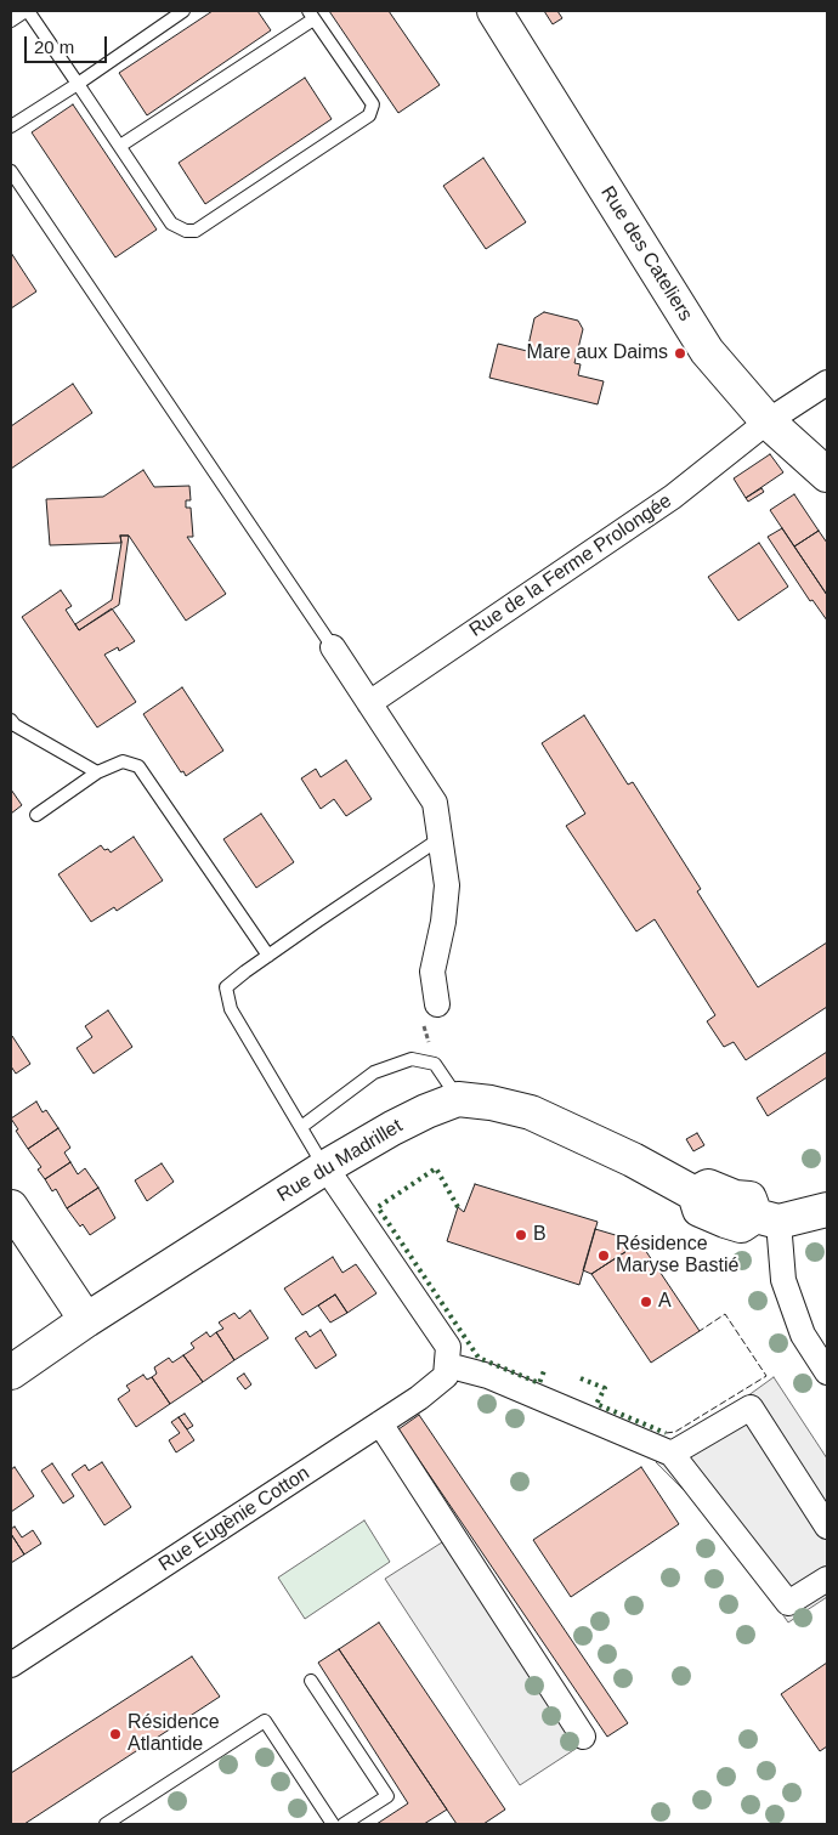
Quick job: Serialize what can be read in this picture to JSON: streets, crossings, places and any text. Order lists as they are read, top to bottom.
{
  "streets": {
    "street": [
      "Rue des Cateliers",
      "Rue de la Ferme Prolongée",
      "Rue du Madrillet",
      "Rue Eugènie Cotton"
    ]
  },
  "crossings": [
    ["Rue des Cateliers", "Rue de la Ferme Prolongée"]
  ],
  "places": [
    "Mare aux Daims",
    "B",
    "Résidence Maryse Bastié",
    "A",
    "Résidence Atlantide"
  ],
  "scale_bar": "20 m"
}
